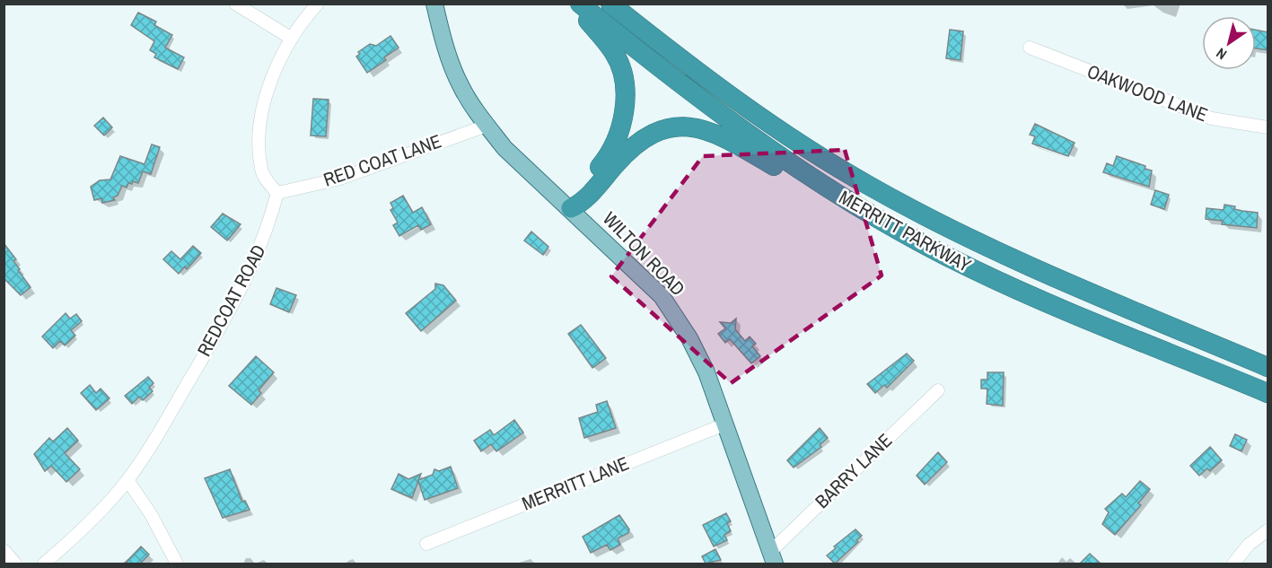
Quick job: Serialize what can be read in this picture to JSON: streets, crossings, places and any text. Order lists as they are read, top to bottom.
{
  "streets": {
    "highway": ["MERRITT PARKWAY"],
    "main road": ["WILTON ROAD"],
    "street": [
      "OAKWOOD LANE",
      "RED COAT LANE",
      "REDCOAT ROAD",
      "BARRY LANE",
      "MERRITT LANE"
    ]
  },
  "crossings": [
    ["RED COAT LANE", "WILTON ROAD"],
    ["RED COAT LANE", "REDCOAT ROAD"],
    ["WILTON ROAD", "BARRY LANE"],
    ["WILTON ROAD", "MERRITT LANE"]
  ],
  "north": "bottom left"
}
